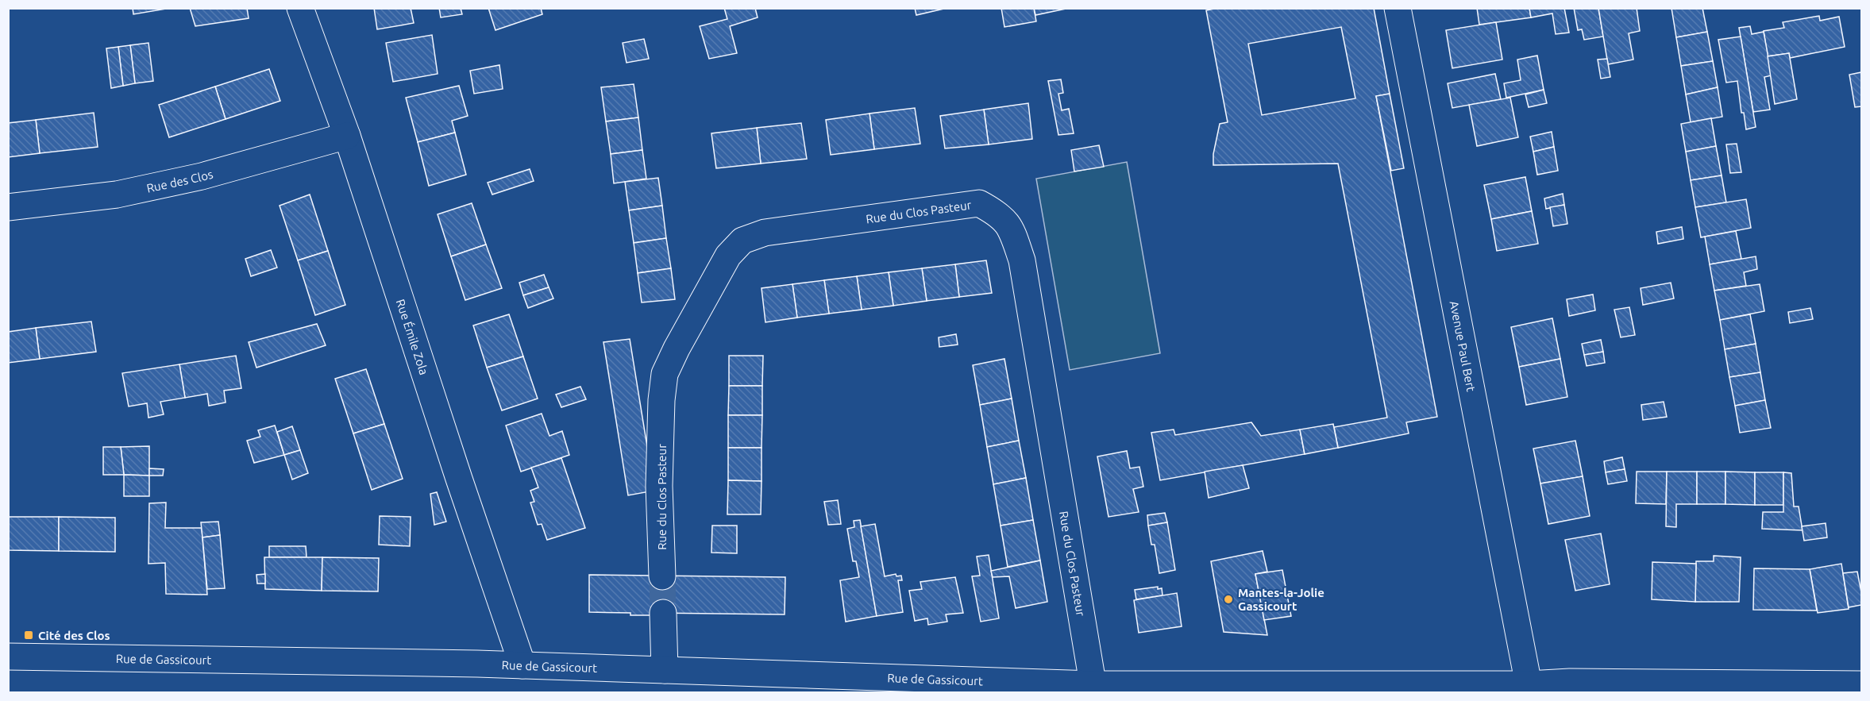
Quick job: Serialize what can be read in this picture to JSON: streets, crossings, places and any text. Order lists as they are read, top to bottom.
{
  "streets": {
    "street": [
      "Rue des Clos",
      "Rue du Clos Pasteur",
      "Rue Émile Zola",
      "Avenue Paul Bert",
      "Rue de Gassicourt"
    ]
  },
  "crossings": [
    ["Rue des Clos", "Rue Émile Zola"],
    ["Rue du Clos Pasteur", "Rue de Gassicourt"],
    ["Rue Émile Zola", "Rue de Gassicourt"],
    ["Avenue Paul Bert", "Rue de Gassicourt"]
  ],
  "places": {
    "other": ["Mantes-la-Jolie Gassicourt"],
    "transit": ["Cité des Clos"]
  }
}
